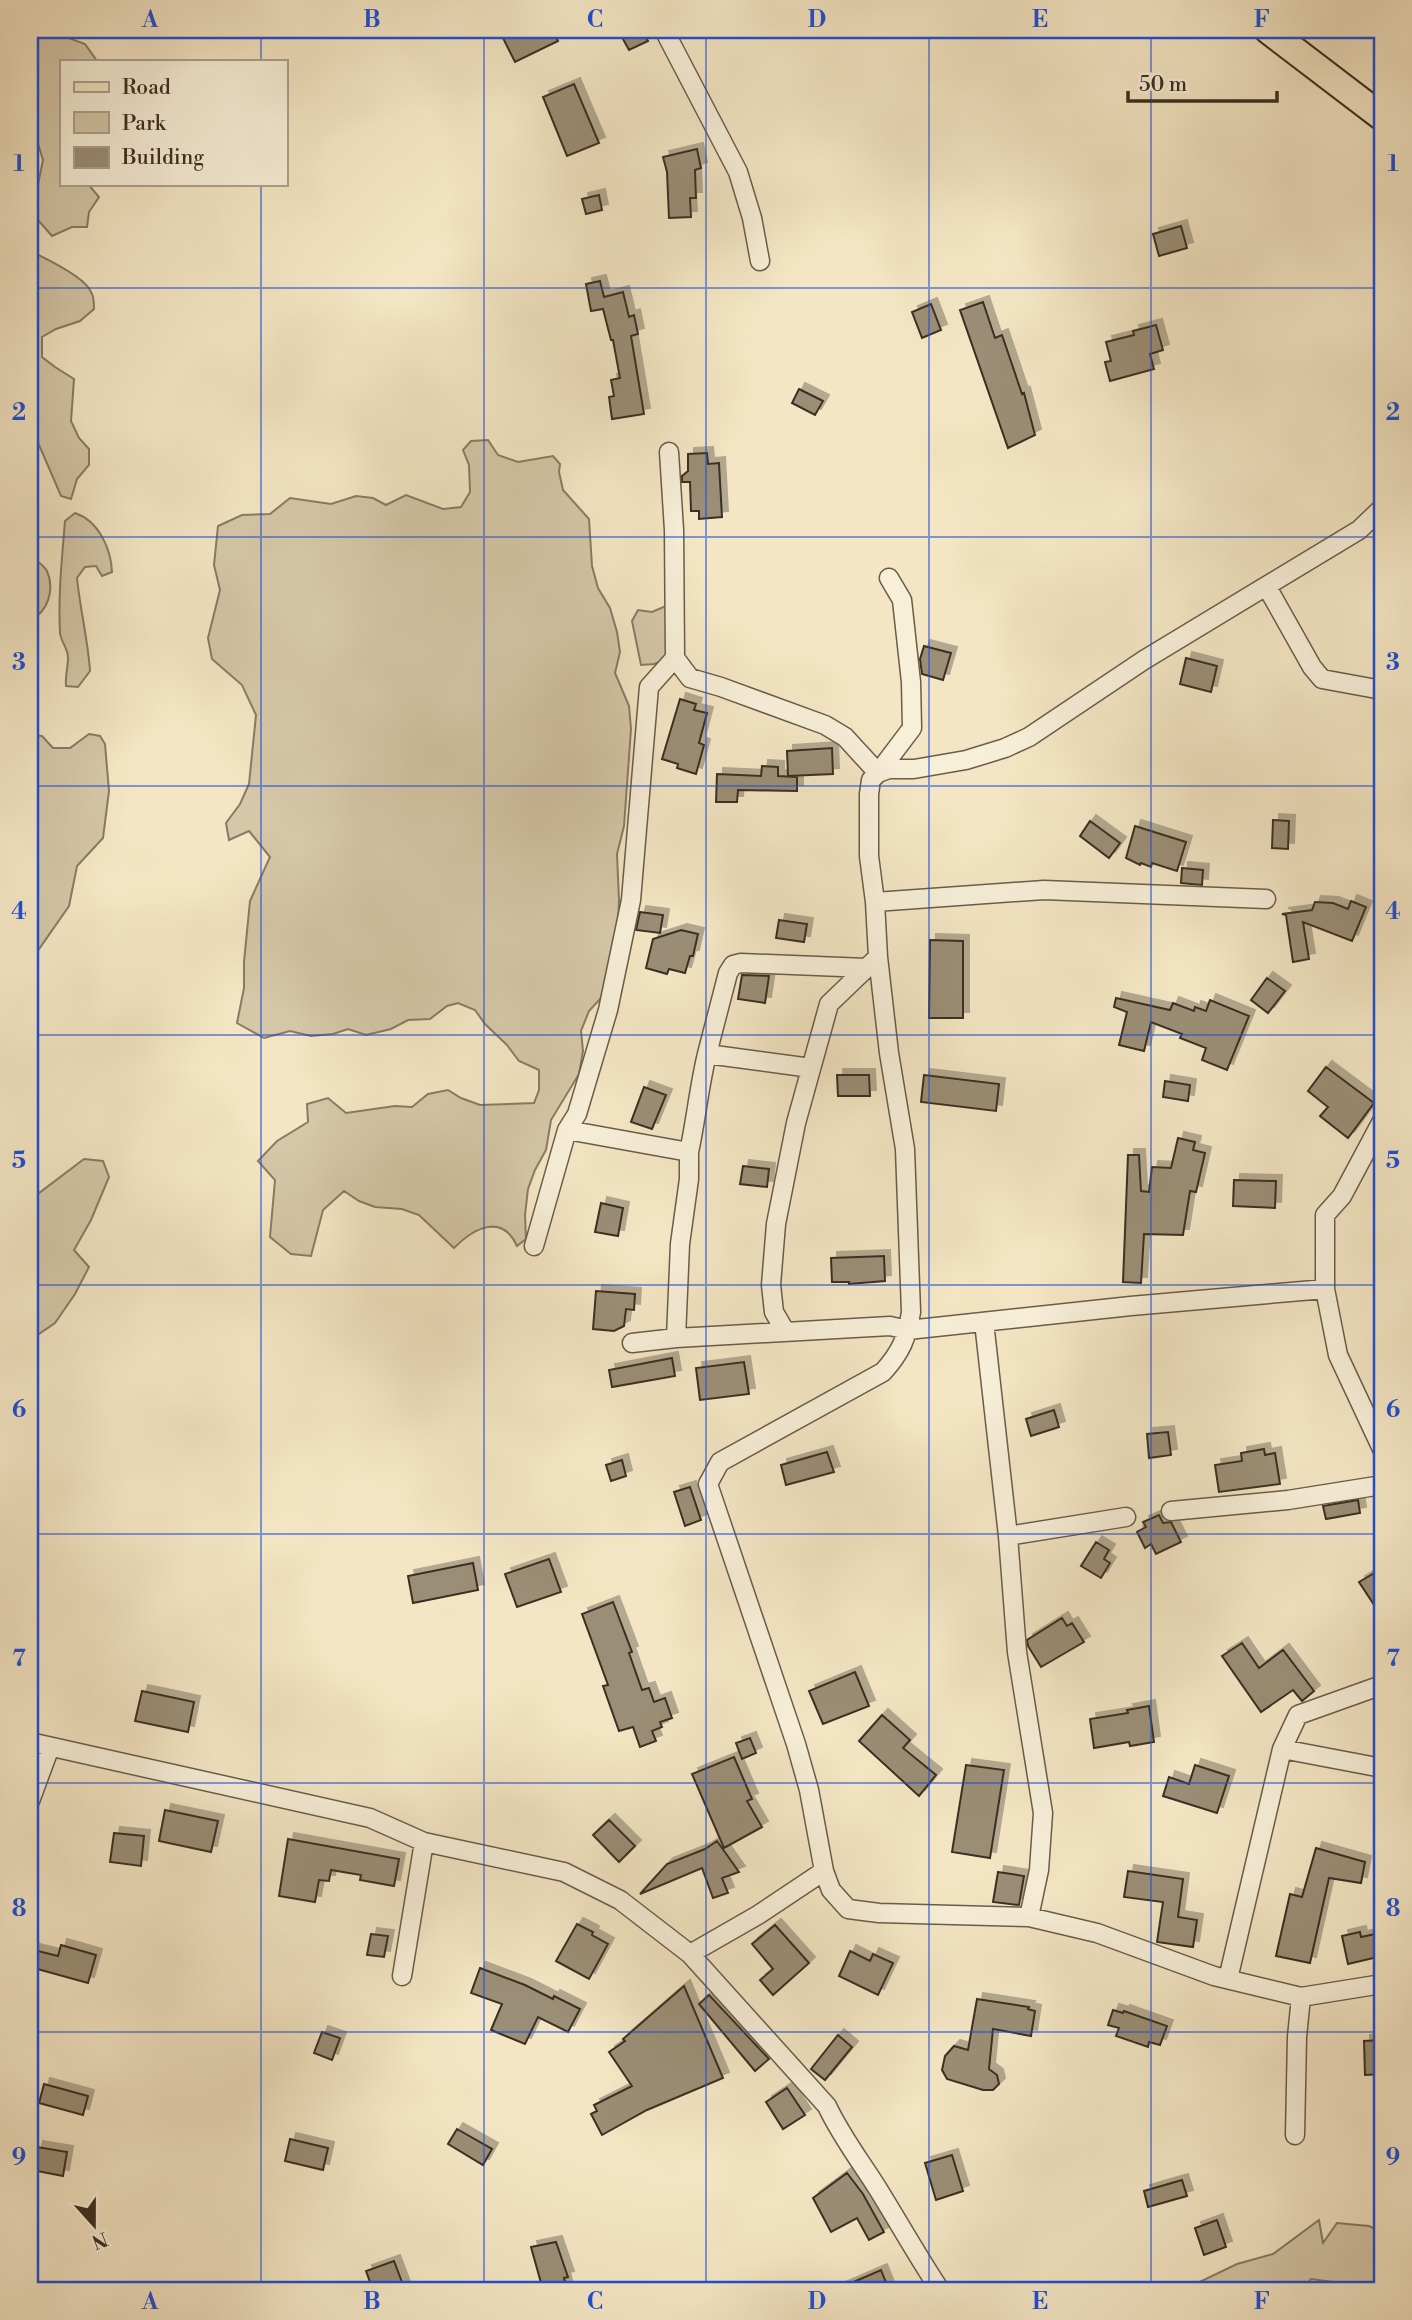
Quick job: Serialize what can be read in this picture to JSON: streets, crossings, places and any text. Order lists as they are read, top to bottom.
{
  "legend": ["Road", "Park", "Building"],
  "scale_bar": "50 m",
  "north": "bottom",
  "grid": {
    "columns": [
      "A",
      "B",
      "C",
      "D",
      "E",
      "F"
    ],
    "rows": [
      "1",
      "2",
      "3",
      "4",
      "5",
      "6",
      "7",
      "8",
      "9"
    ]
  }
}
